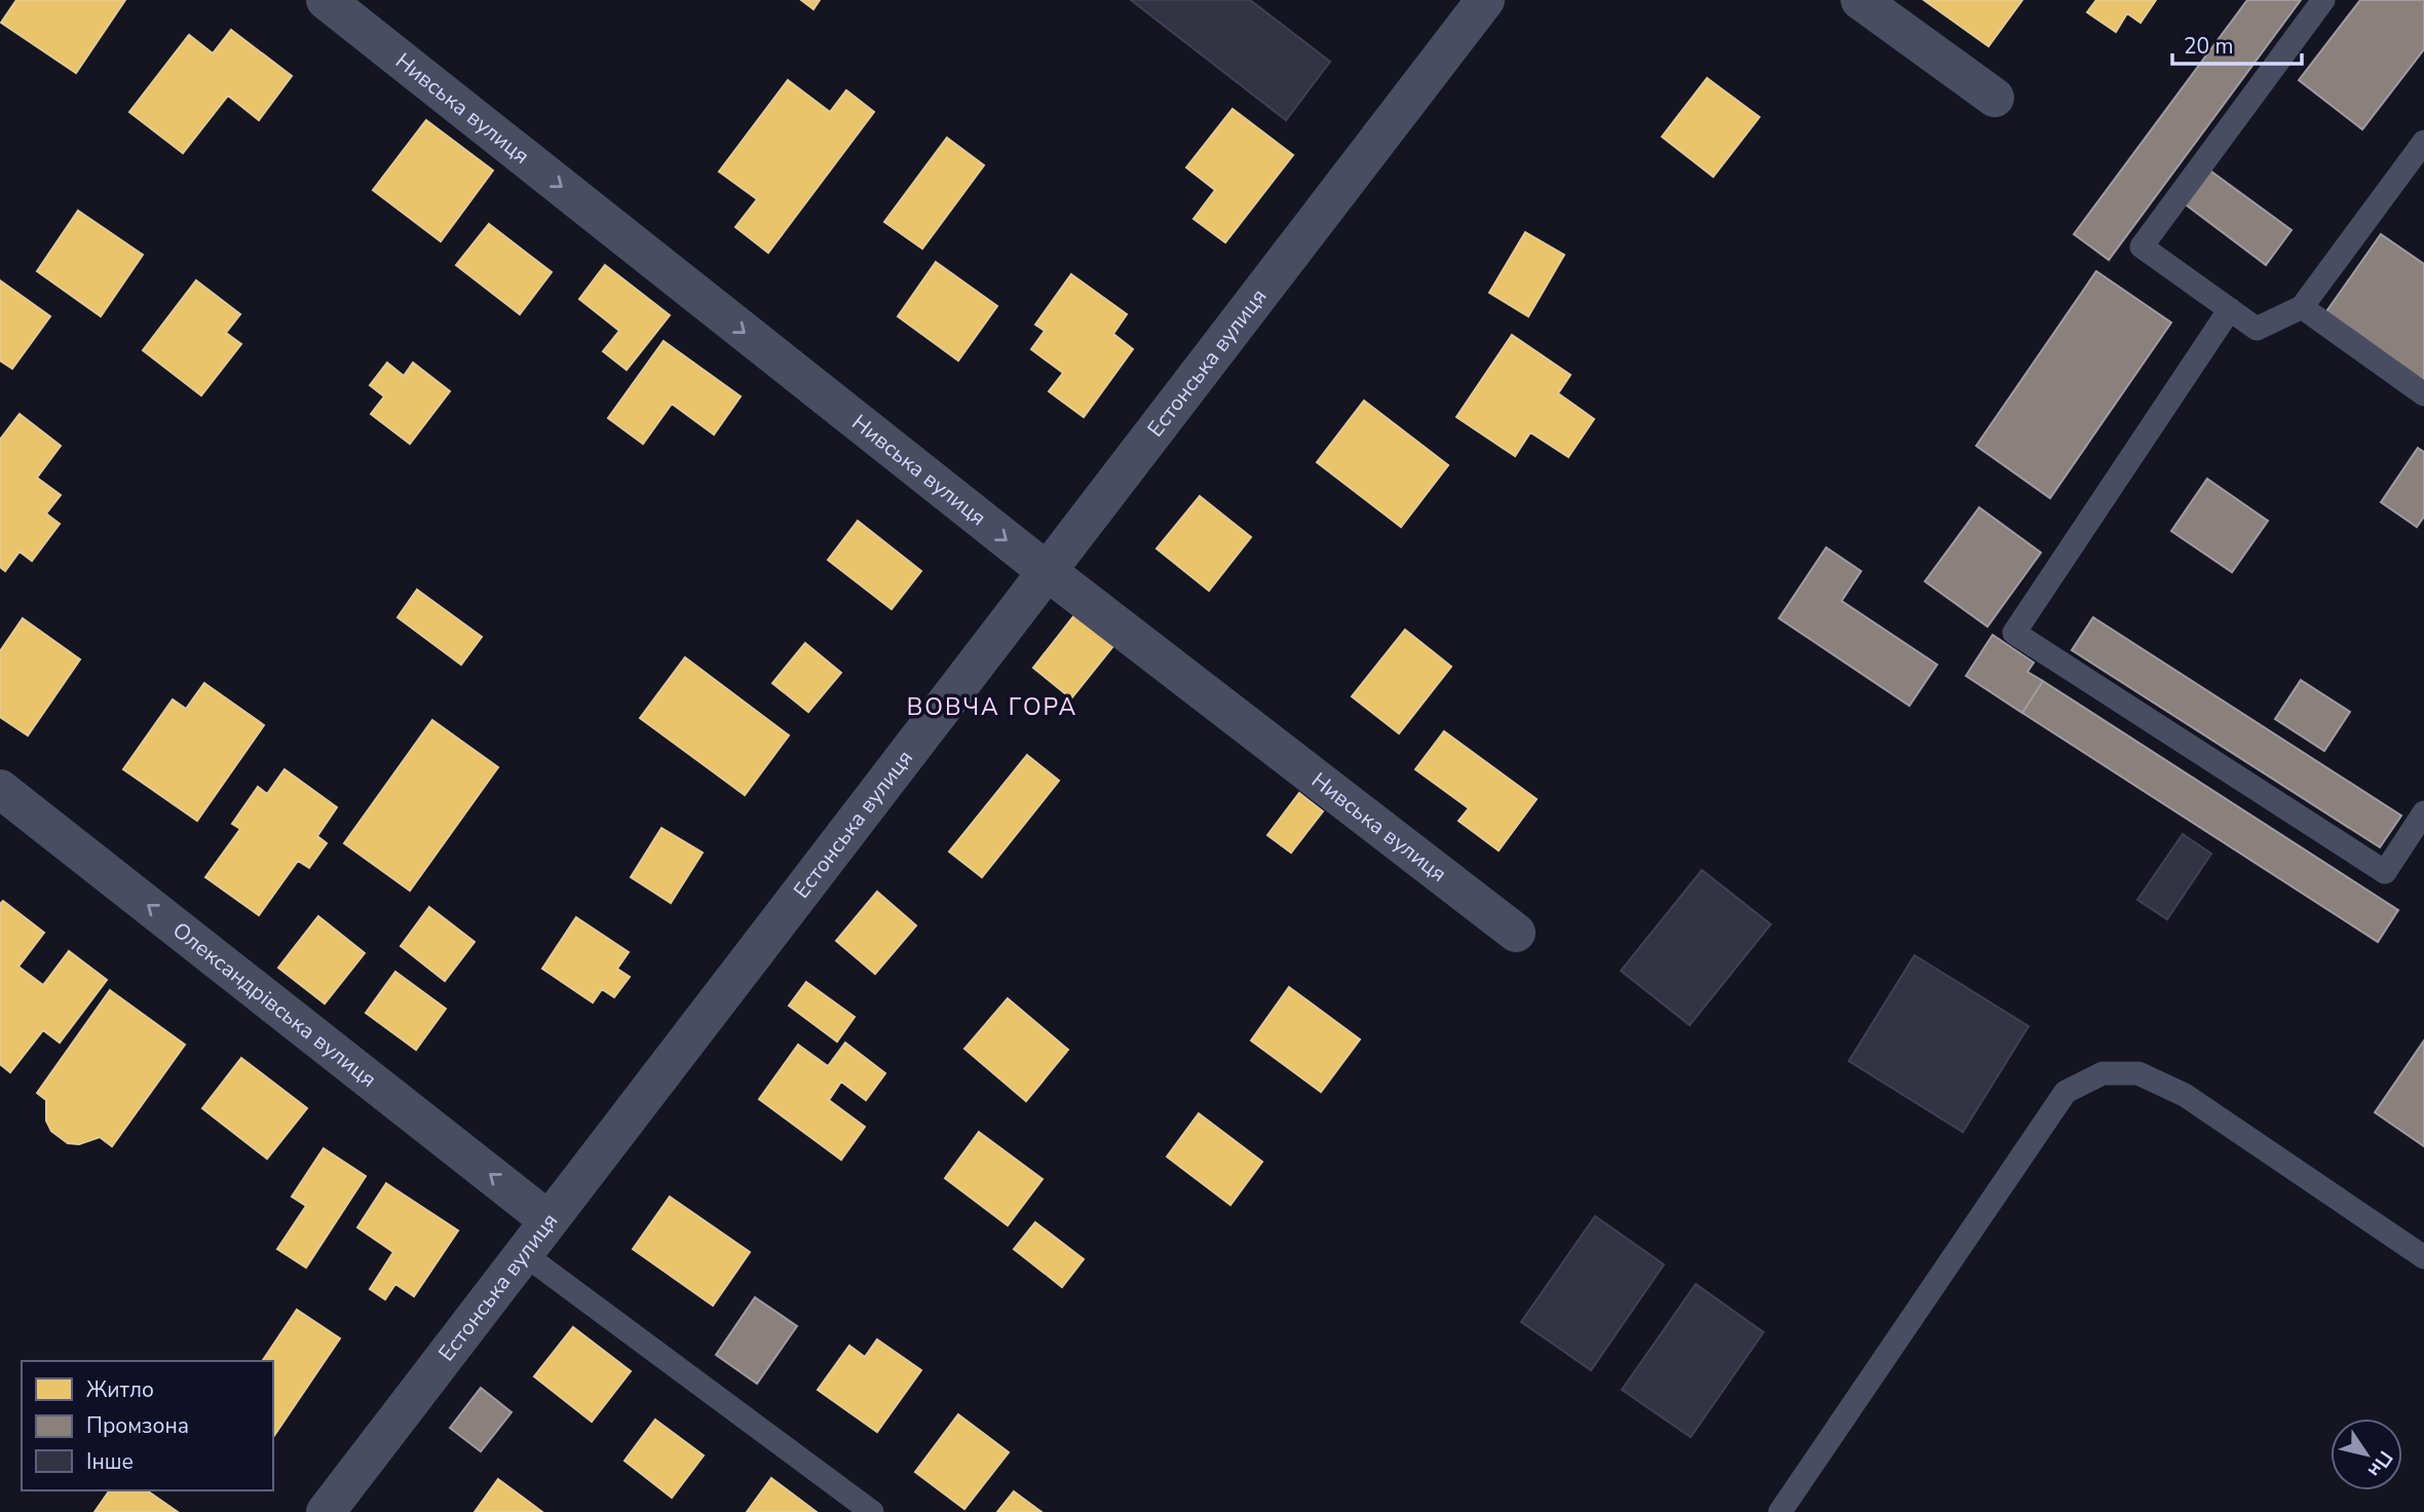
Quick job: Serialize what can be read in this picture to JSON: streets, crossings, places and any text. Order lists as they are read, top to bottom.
{
  "streets": {
    "street": ["Нивська вулиця", "Естонська вулиця", "Олександрівська вулиця"]
  },
  "crossings": [
    ["Нивська вулиця", "Естонська вулиця"],
    ["Естонська вулиця", "Олександрівська вулиця"]
  ],
  "one_way": ["Нивська вулиця", "Олександрівська вулиця"],
  "districts": ["ВОВЧА ГОРА"],
  "legend": ["Житло", "Промзона", "Інше"],
  "scale_bar": "20 m",
  "north": "bottom right"
}
